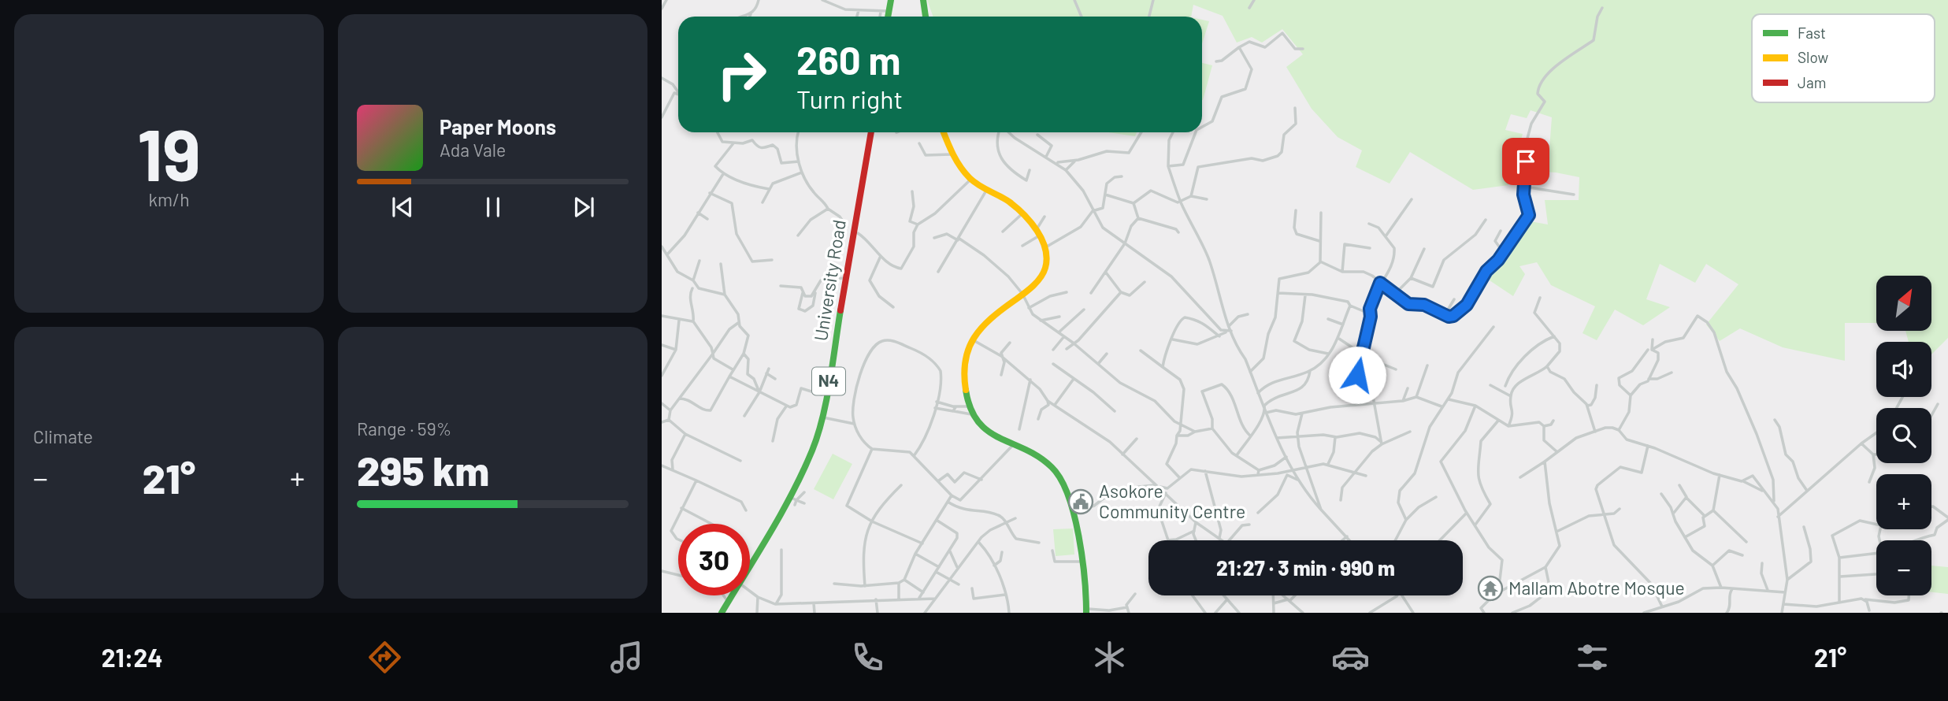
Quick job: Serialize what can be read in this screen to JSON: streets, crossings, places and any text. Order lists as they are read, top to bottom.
{
  "streets": {
    "main road": ["University Road", "N4"]
  },
  "places": {
    "public building": ["Asokore Community Centre"],
    "temple": ["Mallam Abotre Mosque"]
  },
  "legend": ["Fast", "Slow", "Jam"],
  "north": "top right",
  "page": {
    "tile": [
      ["19", "km/h"],
      "Climate",
      ["Range · 59%", "295 km"]
    ],
    "turn": ["260 m", "Turn right"],
    "song": ["Paper Moons", "Ada Vale"],
    "map_buttons": ["+", "−"],
    "heat": ["−", "21°", "+"],
    "limit": "30",
    "trip": "21:27 · 3 min · 990 m",
    "tabs": ["21:24", "21°"]
  }
}
